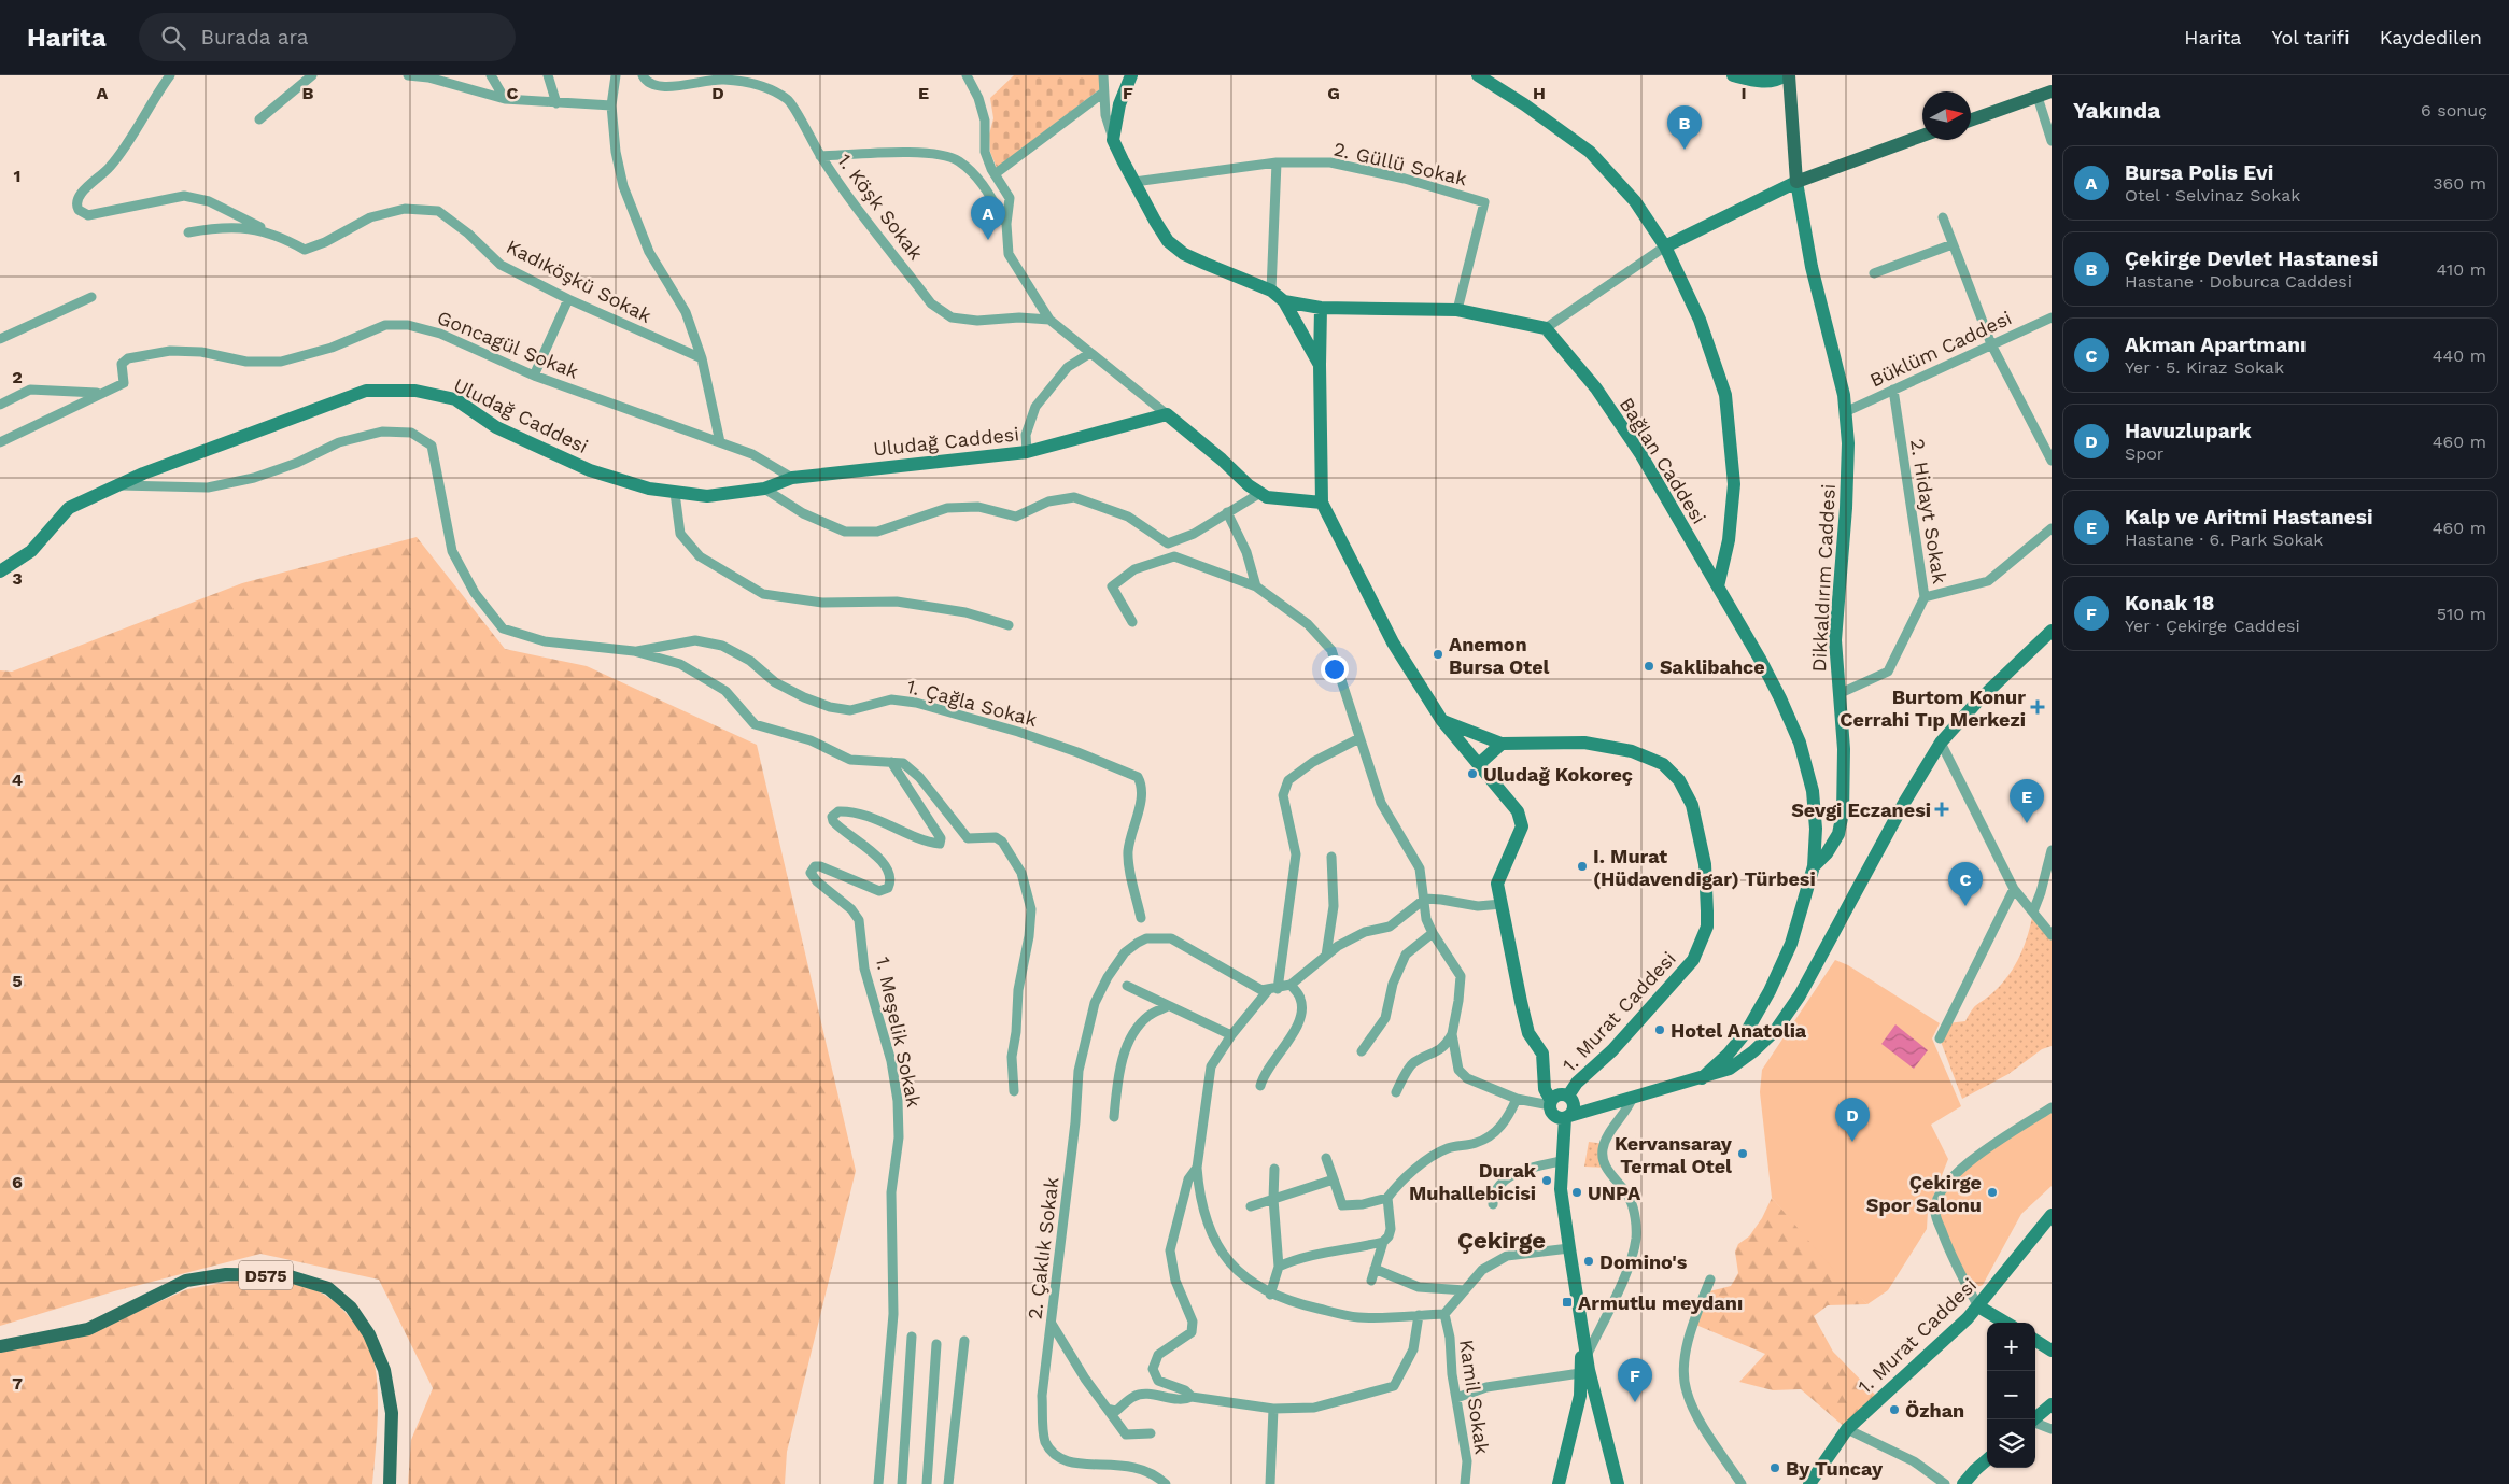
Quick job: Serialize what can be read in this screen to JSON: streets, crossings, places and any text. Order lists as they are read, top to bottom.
{
  "streets": {
    "main road": [
      "Uludağ Caddesi",
      "Bağlan Caddesi",
      "Dikkaldırım Caddesi",
      "1. Murat Caddesi",
      "D575"
    ],
    "street": [
      "2. Güllü Sokak",
      "1. Köşk Sokak",
      "Kadıköşkü Sokak",
      "Goncagül Sokak",
      "Büklüm Caddesi",
      "2. Hidayt Sokak",
      "1. Çağla Sokak",
      "1. Meşelik Sokak",
      "2. Çaklık Sokak",
      "Kamil Sokak"
    ]
  },
  "crossings": [
    ["Goncagül Sokak", "Uludağ Caddesi"],
    ["Büklüm Caddesi", "2. Hidayt Sokak"],
    ["Büklüm Caddesi", "Dikkaldırım Caddesi"],
    ["Bağlan Caddesi", "Dikkaldırım Caddesi"],
    ["2. Hidayt Sokak", "Dikkaldırım Caddesi"]
  ],
  "districts": ["Çekirge"],
  "places": {
    "other": [
      "Anemon Bursa Otel",
      "Saklibahce",
      "Uludağ Kokoreç",
      "I. Murat (Hüdavendigar) Türbesi",
      "Hotel Anatolia",
      "Kervansaray Termal Otel",
      "Durak Muhallebicisi",
      "UNPA",
      "Çekirge Spor Salonu",
      "Domino's",
      "Özhan",
      "By Tuncay"
    ],
    "health": ["Burtom Konur Cerrahi Tıp Merkezi", "Sevgi Eczanesi"],
    "transit": ["Armutlu meydanı"]
  },
  "north": "right",
  "page": {
    "header": "Harita",
    "search": "Burada ara",
    "nav": ["Harita", "Yol tarifi", "Kaydedilen"],
    "heading": ["Yakında", "6 sonuç"],
    "pins": [
      "B",
      "A",
      "E",
      "C",
      "D",
      "F"
    ],
    "list": [
      {
        "mark": "A",
        "name": "Bursa Polis Evi",
        "note": "Otel · Selvinaz Sokak",
        "value": "360 m"
      },
      {
        "mark": "B",
        "name": "Çekirge Devlet Hastanesi",
        "note": "Hastane · Doburca Caddesi",
        "value": "410 m"
      },
      {
        "mark": "C",
        "name": "Akman Apartmanı",
        "note": "Yer · 5. Kiraz Sokak",
        "value": "440 m"
      },
      {
        "mark": "D",
        "name": "Havuzlupark",
        "note": "Spor",
        "value": "460 m"
      },
      {
        "mark": "E",
        "name": "Kalp ve Aritmi Hastanesi",
        "note": "Hastane · 6. Park Sokak",
        "value": "460 m"
      },
      {
        "mark": "F",
        "name": "Konak 18",
        "note": "Yer · Çekirge Caddesi",
        "value": "510 m"
      }
    ],
    "map_buttons": ["+", "−"]
  },
  "grid": {
    "columns": [
      "A",
      "B",
      "C",
      "D",
      "E",
      "F",
      "G",
      "H",
      "I"
    ],
    "rows": [
      "1",
      "2",
      "3",
      "4",
      "5",
      "6",
      "7"
    ]
  }
}
